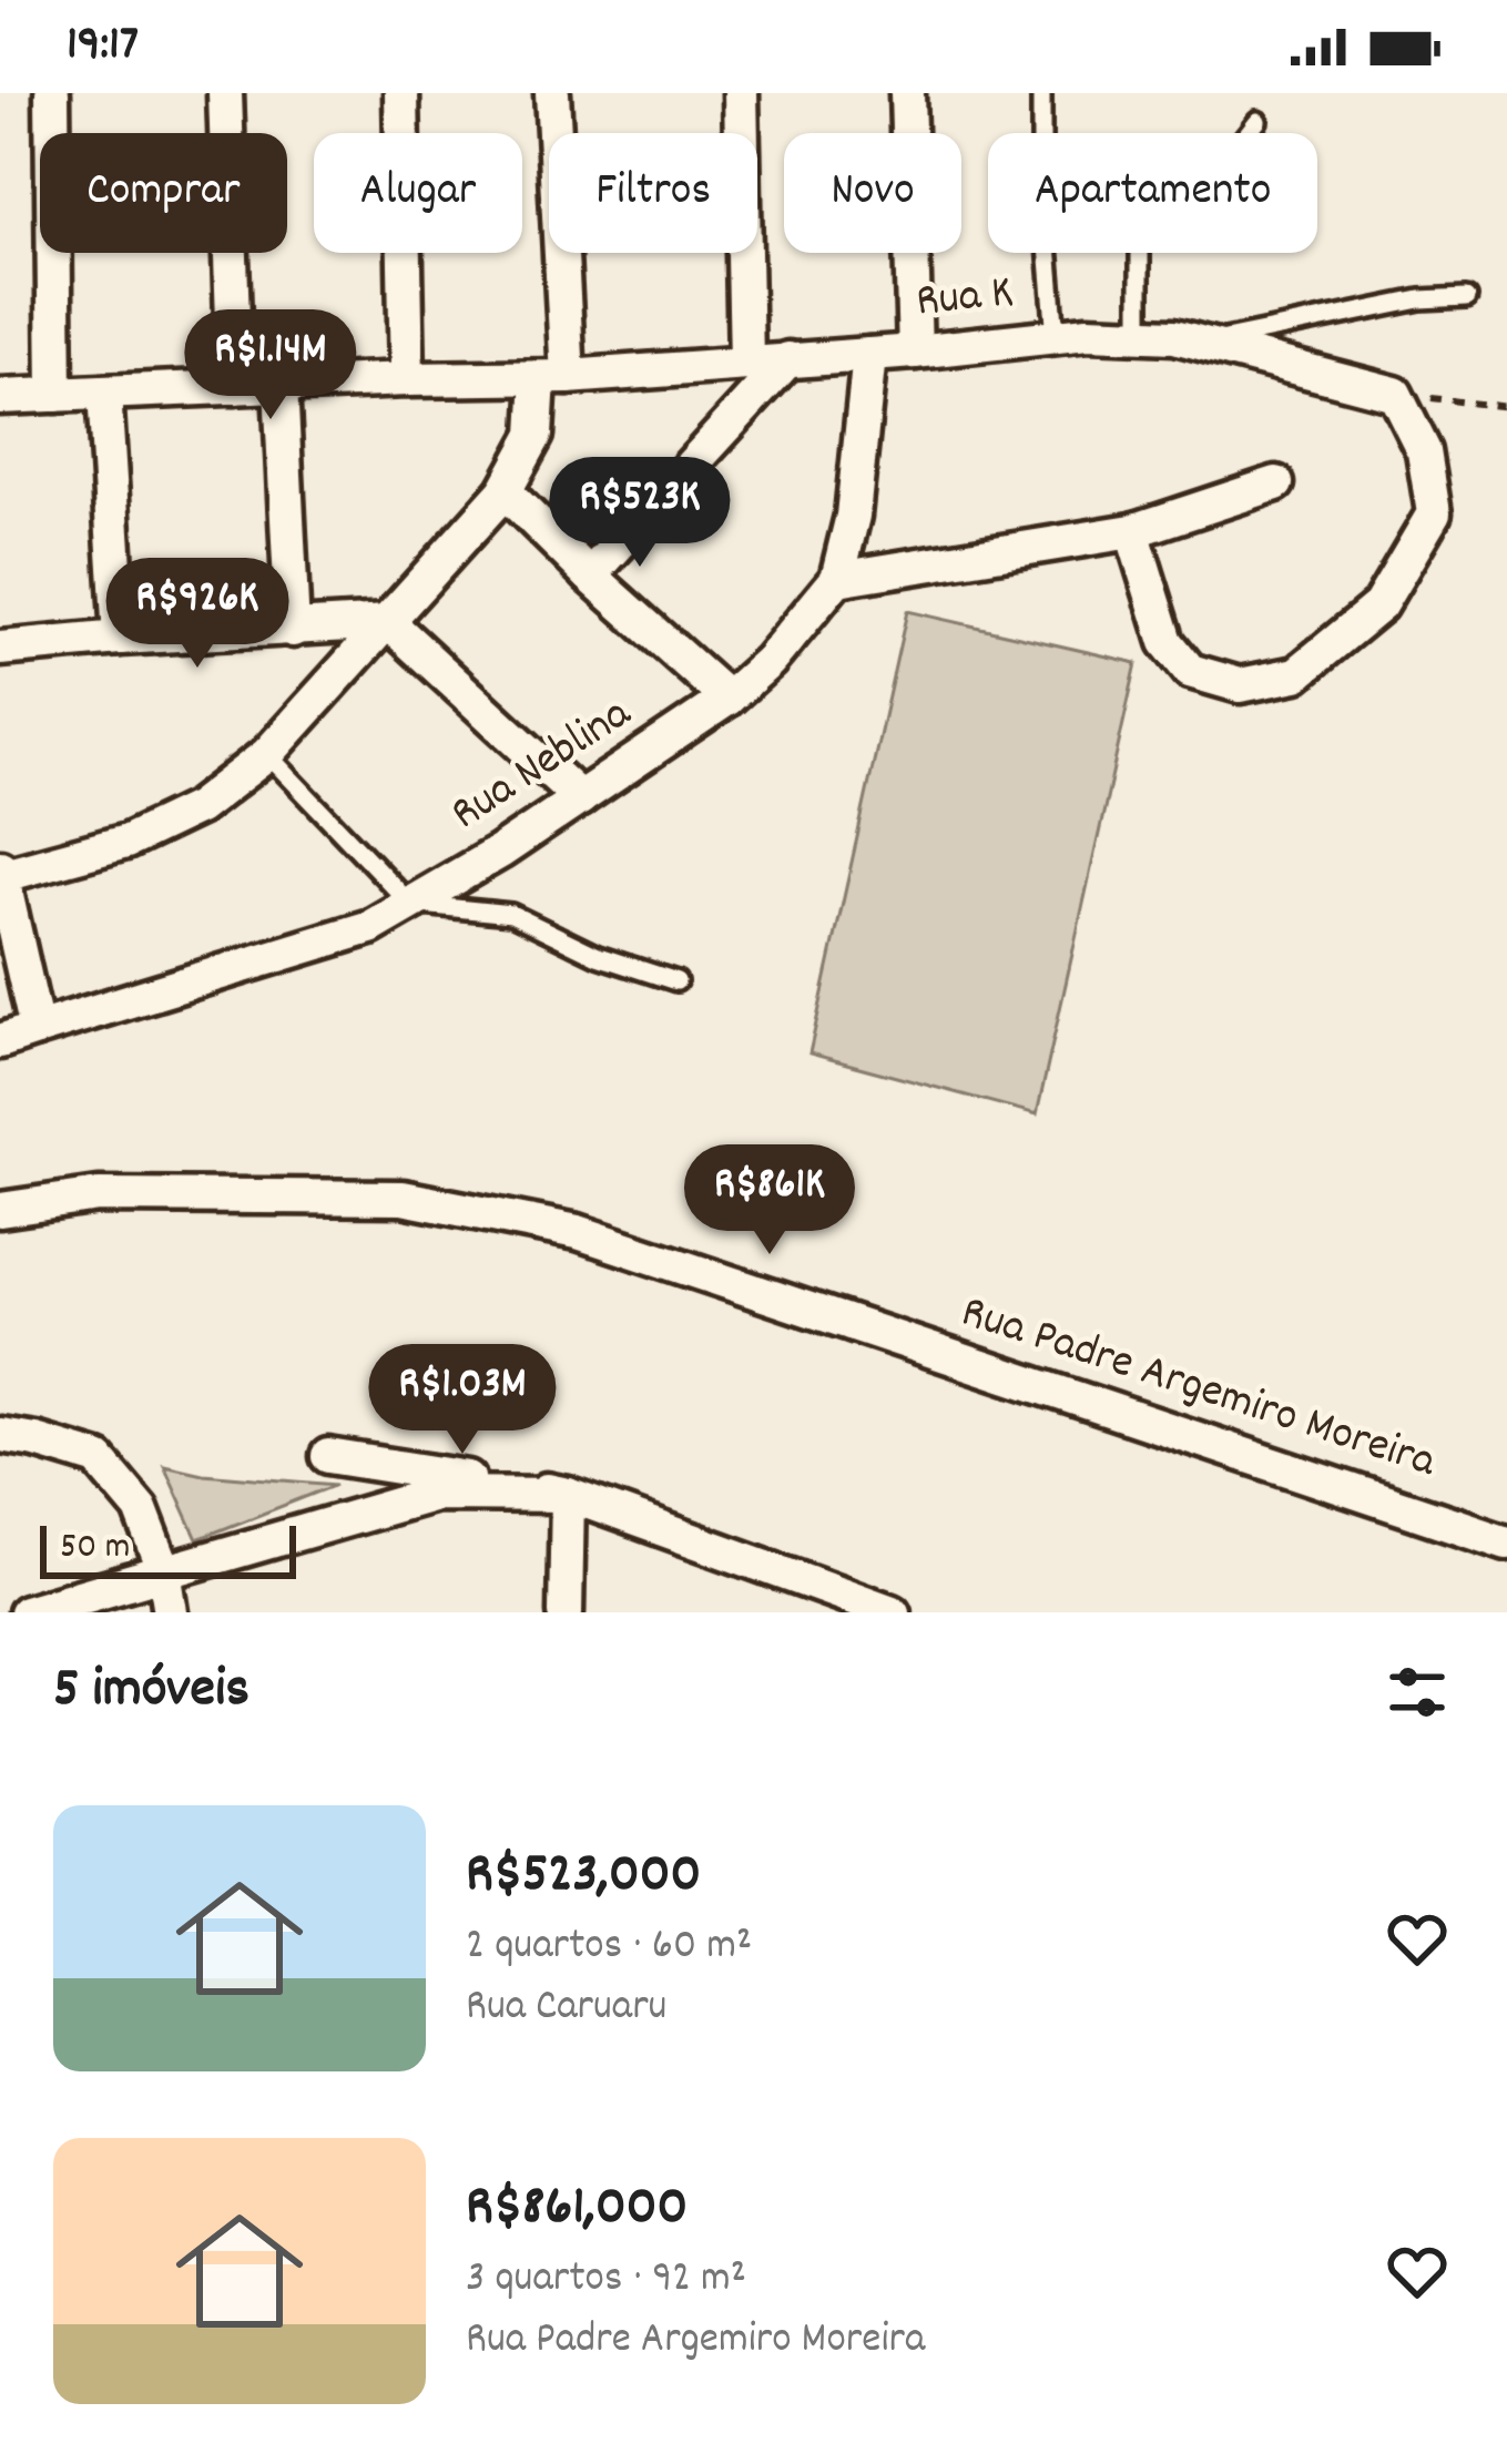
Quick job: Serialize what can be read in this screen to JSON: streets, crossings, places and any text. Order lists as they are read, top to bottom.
{
  "streets": {
    "street": ["Rua K", "Rua Neblina", "Rua Padre Argemiro Moreira"]
  },
  "crossings": [
    ["Rua K", "Rua Neblina"]
  ],
  "scale_bar": "50 m",
  "page": {
    "status": "19:17",
    "chip": [
      "Comprar",
      "Alugar",
      "Filtros",
      "Novo",
      "Apartamento"
    ],
    "price": [
      "R$1.14M",
      "R$523K",
      "R$926K",
      "R$861K",
      "R$1.03M"
    ],
    "scale": "50 m",
    "heading": "5 imóveis",
    "list": [
      {
        "name": "R$523,000",
        "note": "2 quartos · 60 m² · Rua Caruaru"
      },
      {
        "name": "R$861,000",
        "note": "3 quartos · 92 m² · Rua Padre Argemiro Moreira"
      }
    ]
  }
}
